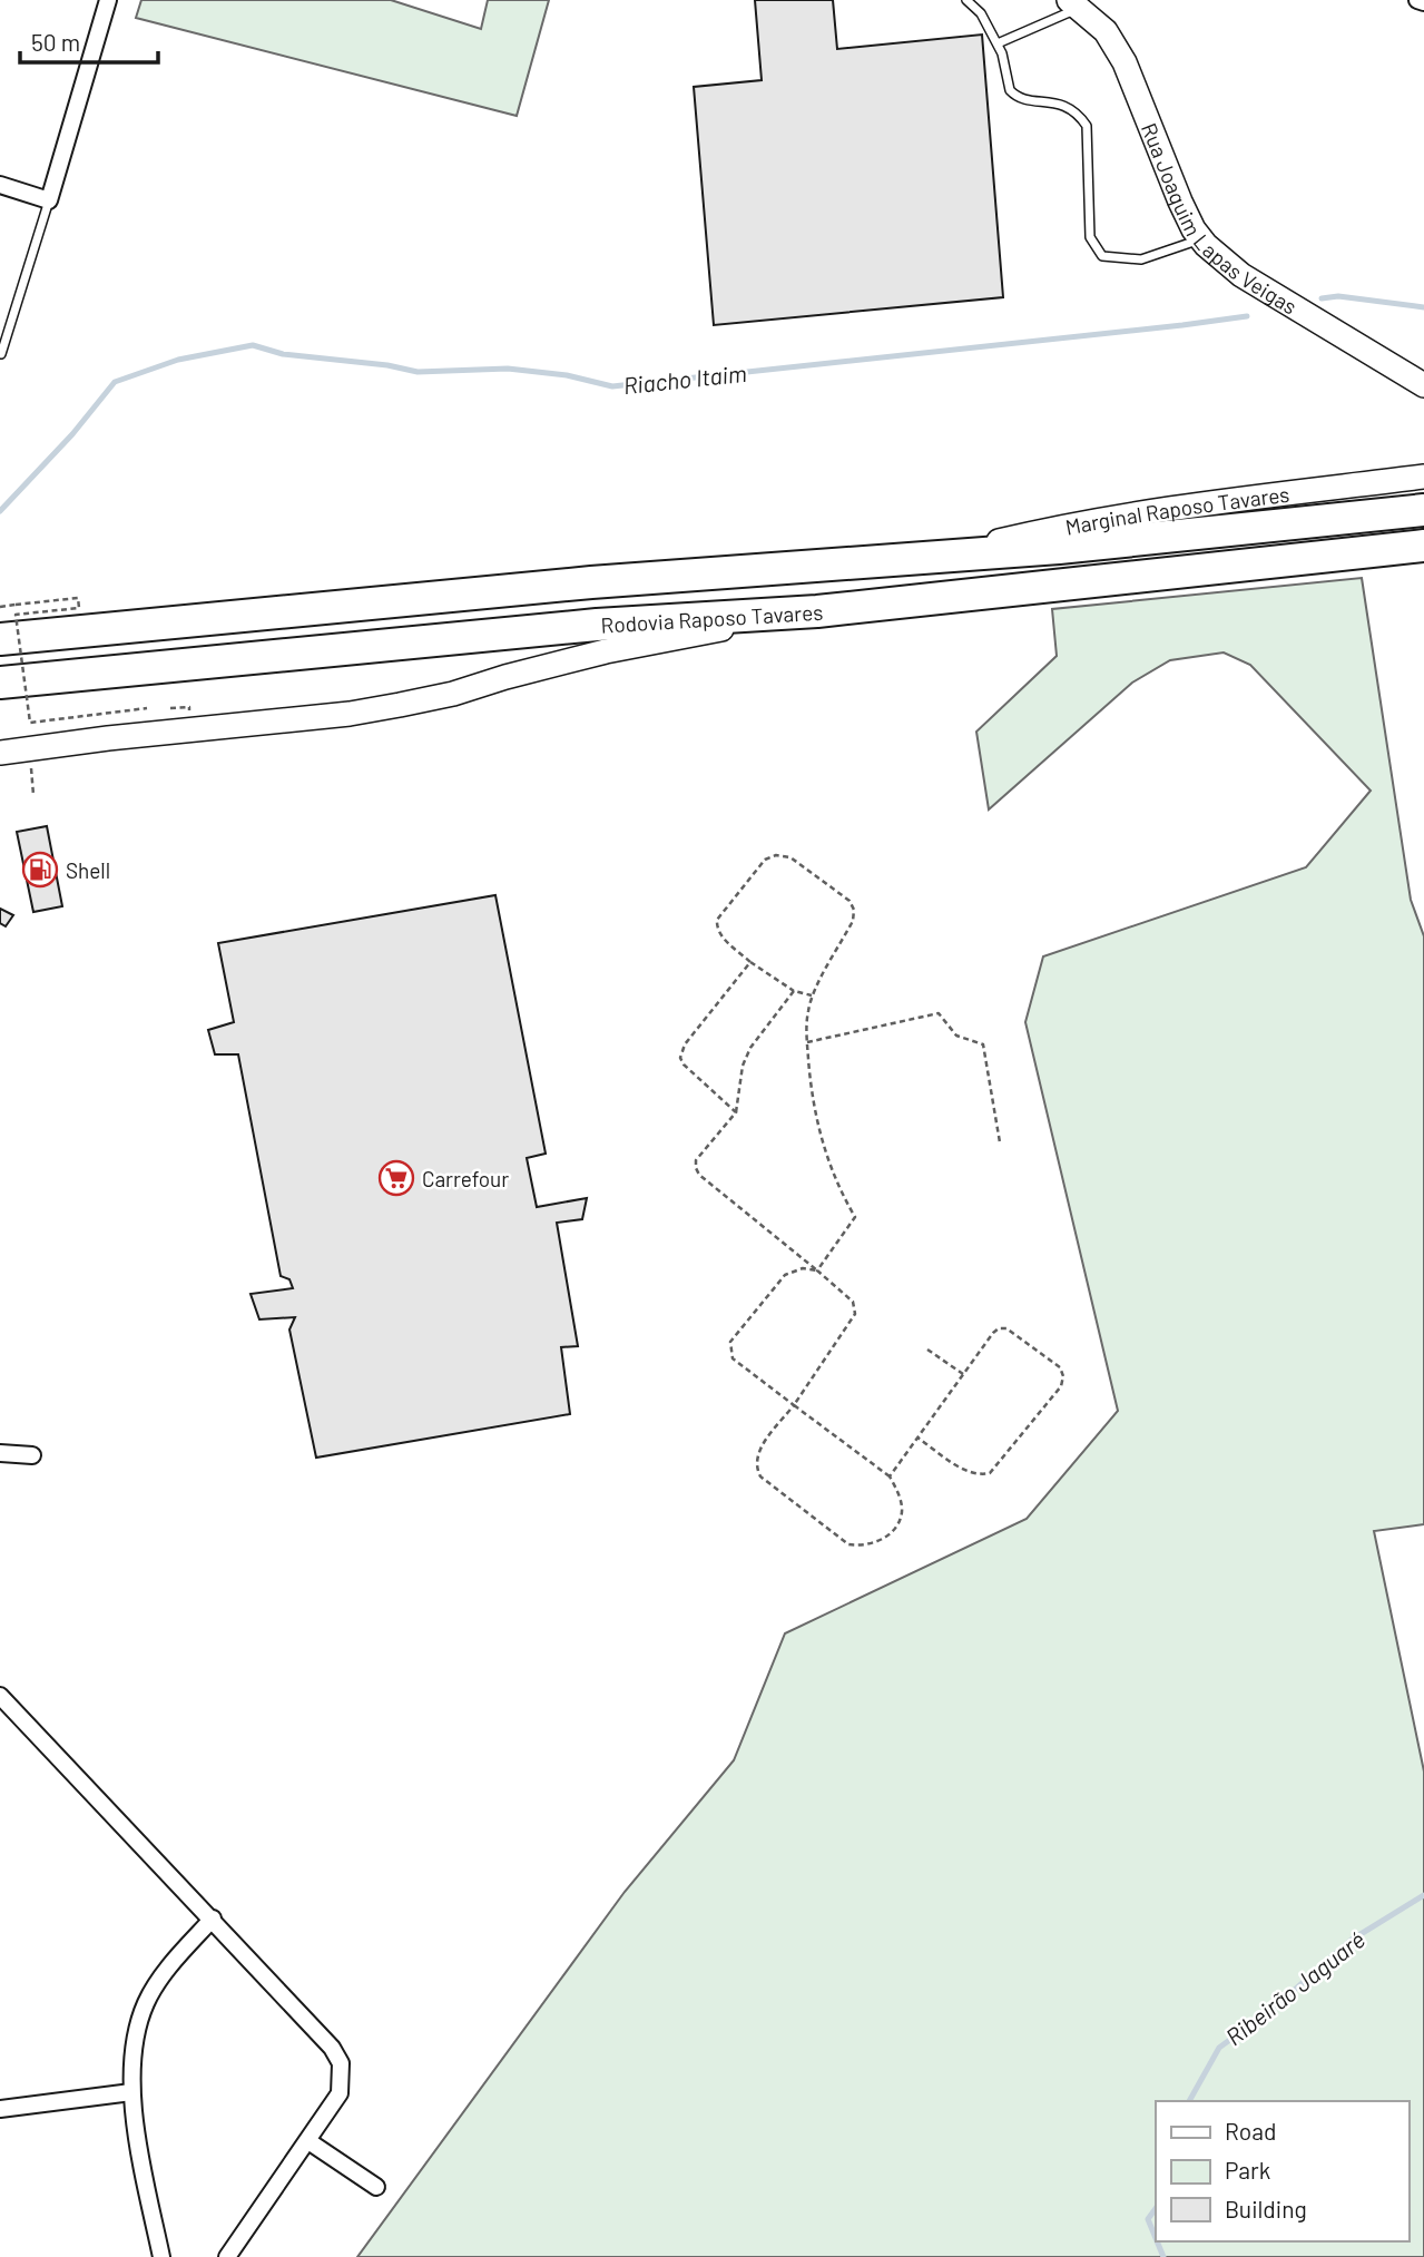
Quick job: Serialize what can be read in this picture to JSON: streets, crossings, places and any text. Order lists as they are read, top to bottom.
{
  "streets": {
    "highway": ["Rodovia Raposo Tavares"],
    "main road": ["Rua Joaquim Lapas Veigas", "Marginal Raposo Tavares"]
  },
  "crossings": [
    ["Marginal Raposo Tavares", "Rodovia Raposo Tavares"]
  ],
  "water": ["Riacho Itaim", "Ribeirão Jaguaré"],
  "places": {
    "fuel station": ["Shell"],
    "supermarket": ["Carrefour"]
  },
  "legend": ["Road", "Park", "Building"],
  "scale_bar": "50 m"
}
